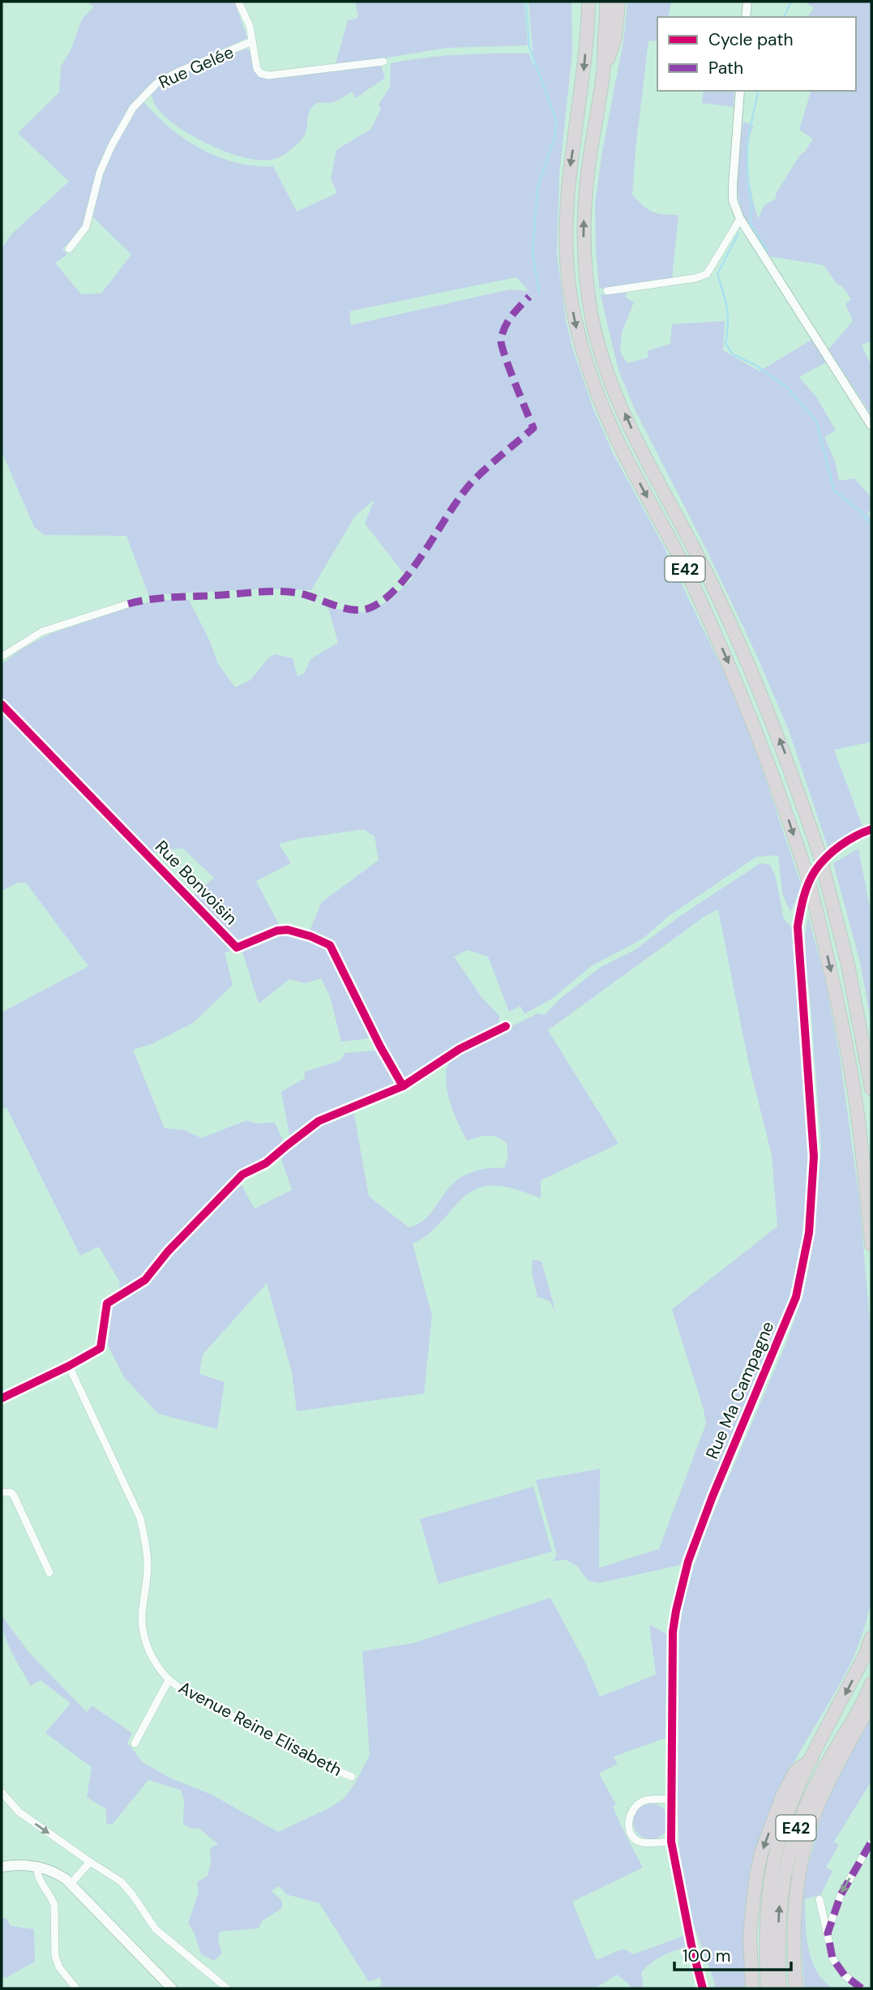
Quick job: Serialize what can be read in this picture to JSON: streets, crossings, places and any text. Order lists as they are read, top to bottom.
{
  "streets": {
    "highway": ["E42"],
    "street": [
      "Rue Gelée",
      "Rue Bonvoisin",
      "Rue Ma Campagne",
      "Avenue Reine Elisabeth"
    ]
  },
  "legend": ["Cycle path", "Path"],
  "scale_bar": "100 m"
}
